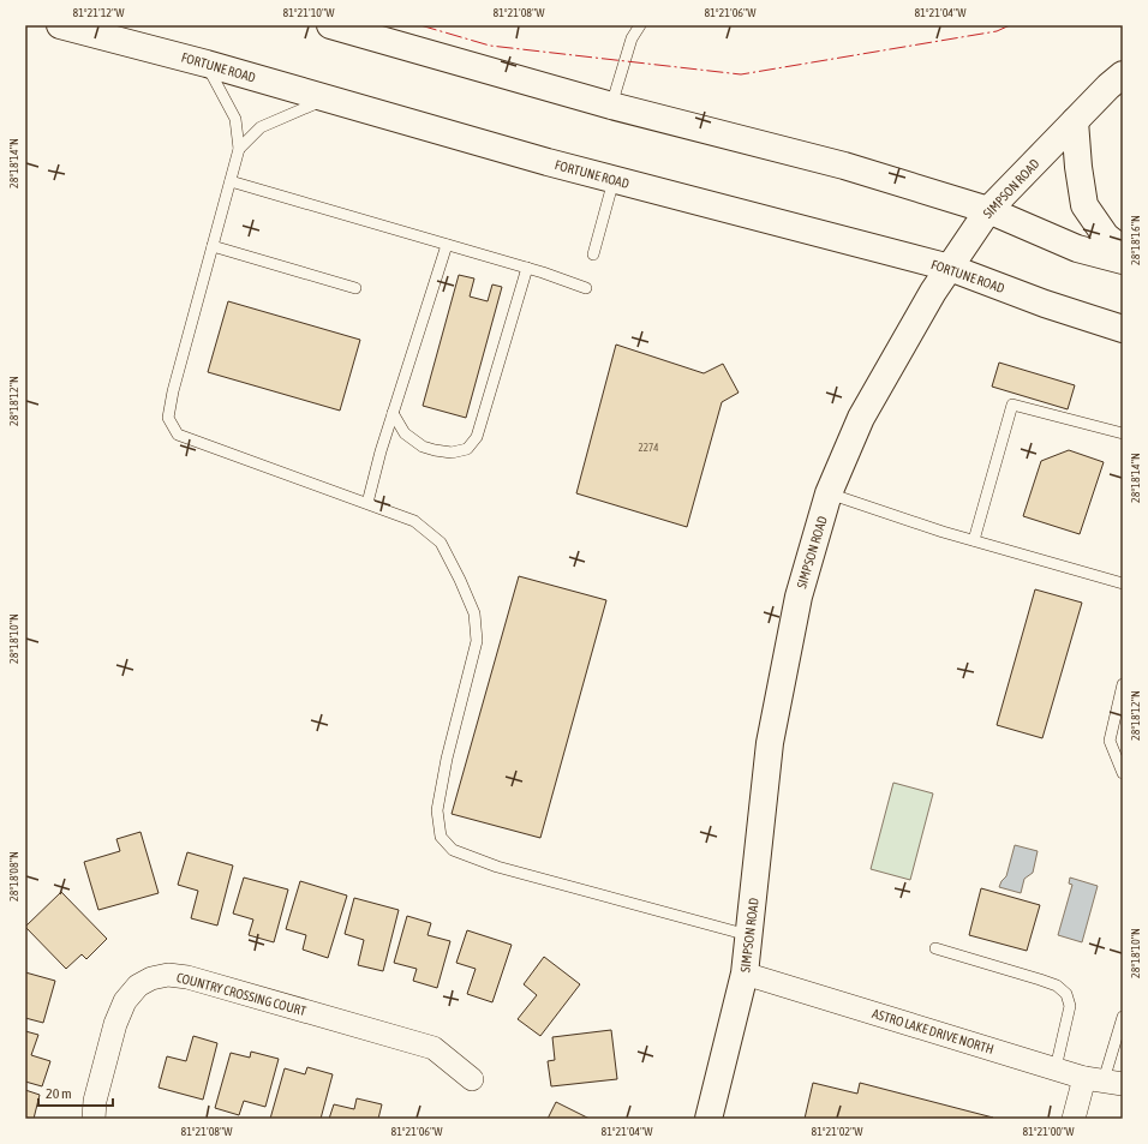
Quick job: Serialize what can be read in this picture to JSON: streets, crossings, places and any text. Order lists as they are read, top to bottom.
{
  "streets": {
    "main road": ["FORTUNE ROAD", "SIMPSON ROAD"],
    "street": ["COUNTRY CROSSING COURT", "ASTRO LAKE DRIVE NORTH"]
  },
  "crossings": [
    ["FORTUNE ROAD", "SIMPSON ROAD"],
    ["SIMPSON ROAD", "ASTRO LAKE DRIVE NORTH"]
  ],
  "house_numbers": ["2274"],
  "scale_bar": "20 m",
  "coordinates": [
    "81°21'12\"W",
    "81°21'10\"W",
    "81°21'08\"W",
    "81°21'06\"W",
    "81°21'04\"W",
    "28°18'14\"N",
    "28°18'16\"N",
    "28°18'12\"N",
    "28°18'10\"N",
    "28°18'08\"N",
    "81°21'02\"W",
    "81°21'00\"W"
  ]
}
